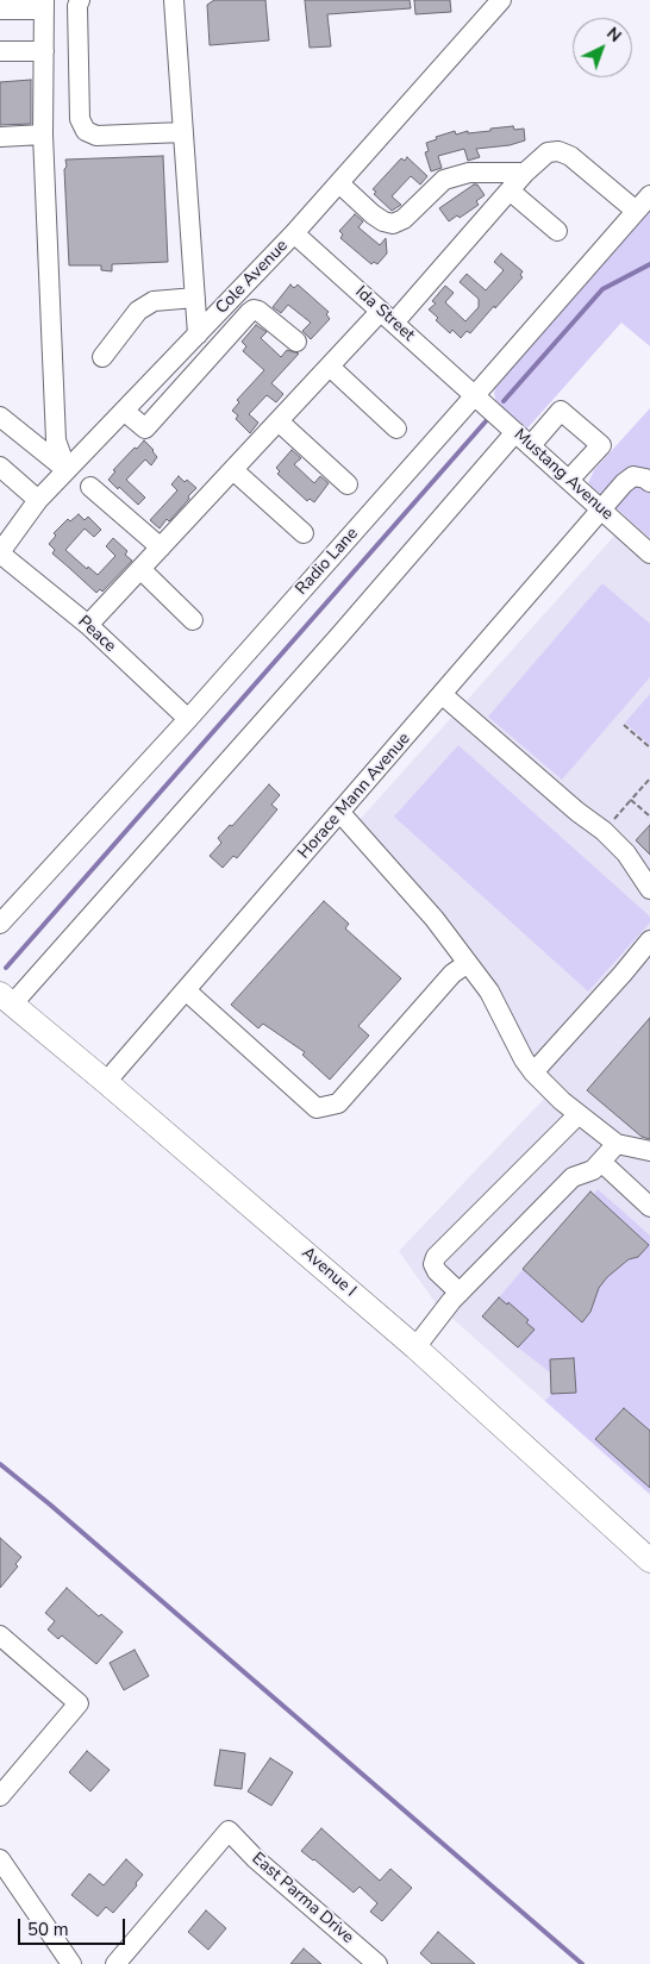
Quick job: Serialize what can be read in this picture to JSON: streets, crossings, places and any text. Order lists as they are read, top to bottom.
{
  "streets": {
    "main road": ["Avenue I"],
    "street": [
      "Cole Avenue",
      "Ida Street",
      "Mustang Avenue",
      "Radio Lane",
      "Peace",
      "Horace Mann Avenue",
      "East Parma Drive"
    ]
  },
  "crossings": [
    ["Cole Avenue", "Ida Street"],
    ["Cole Avenue", "Peace"],
    ["Ida Street", "Mustang Avenue"],
    ["Ida Street", "Radio Lane"],
    ["Mustang Avenue", "Radio Lane"],
    ["Mustang Avenue", "Horace Mann Avenue"],
    ["Radio Lane", "Peace"],
    ["Horace Mann Avenue", "Avenue I"]
  ],
  "scale_bar": "50 m",
  "north": "top right"
}
